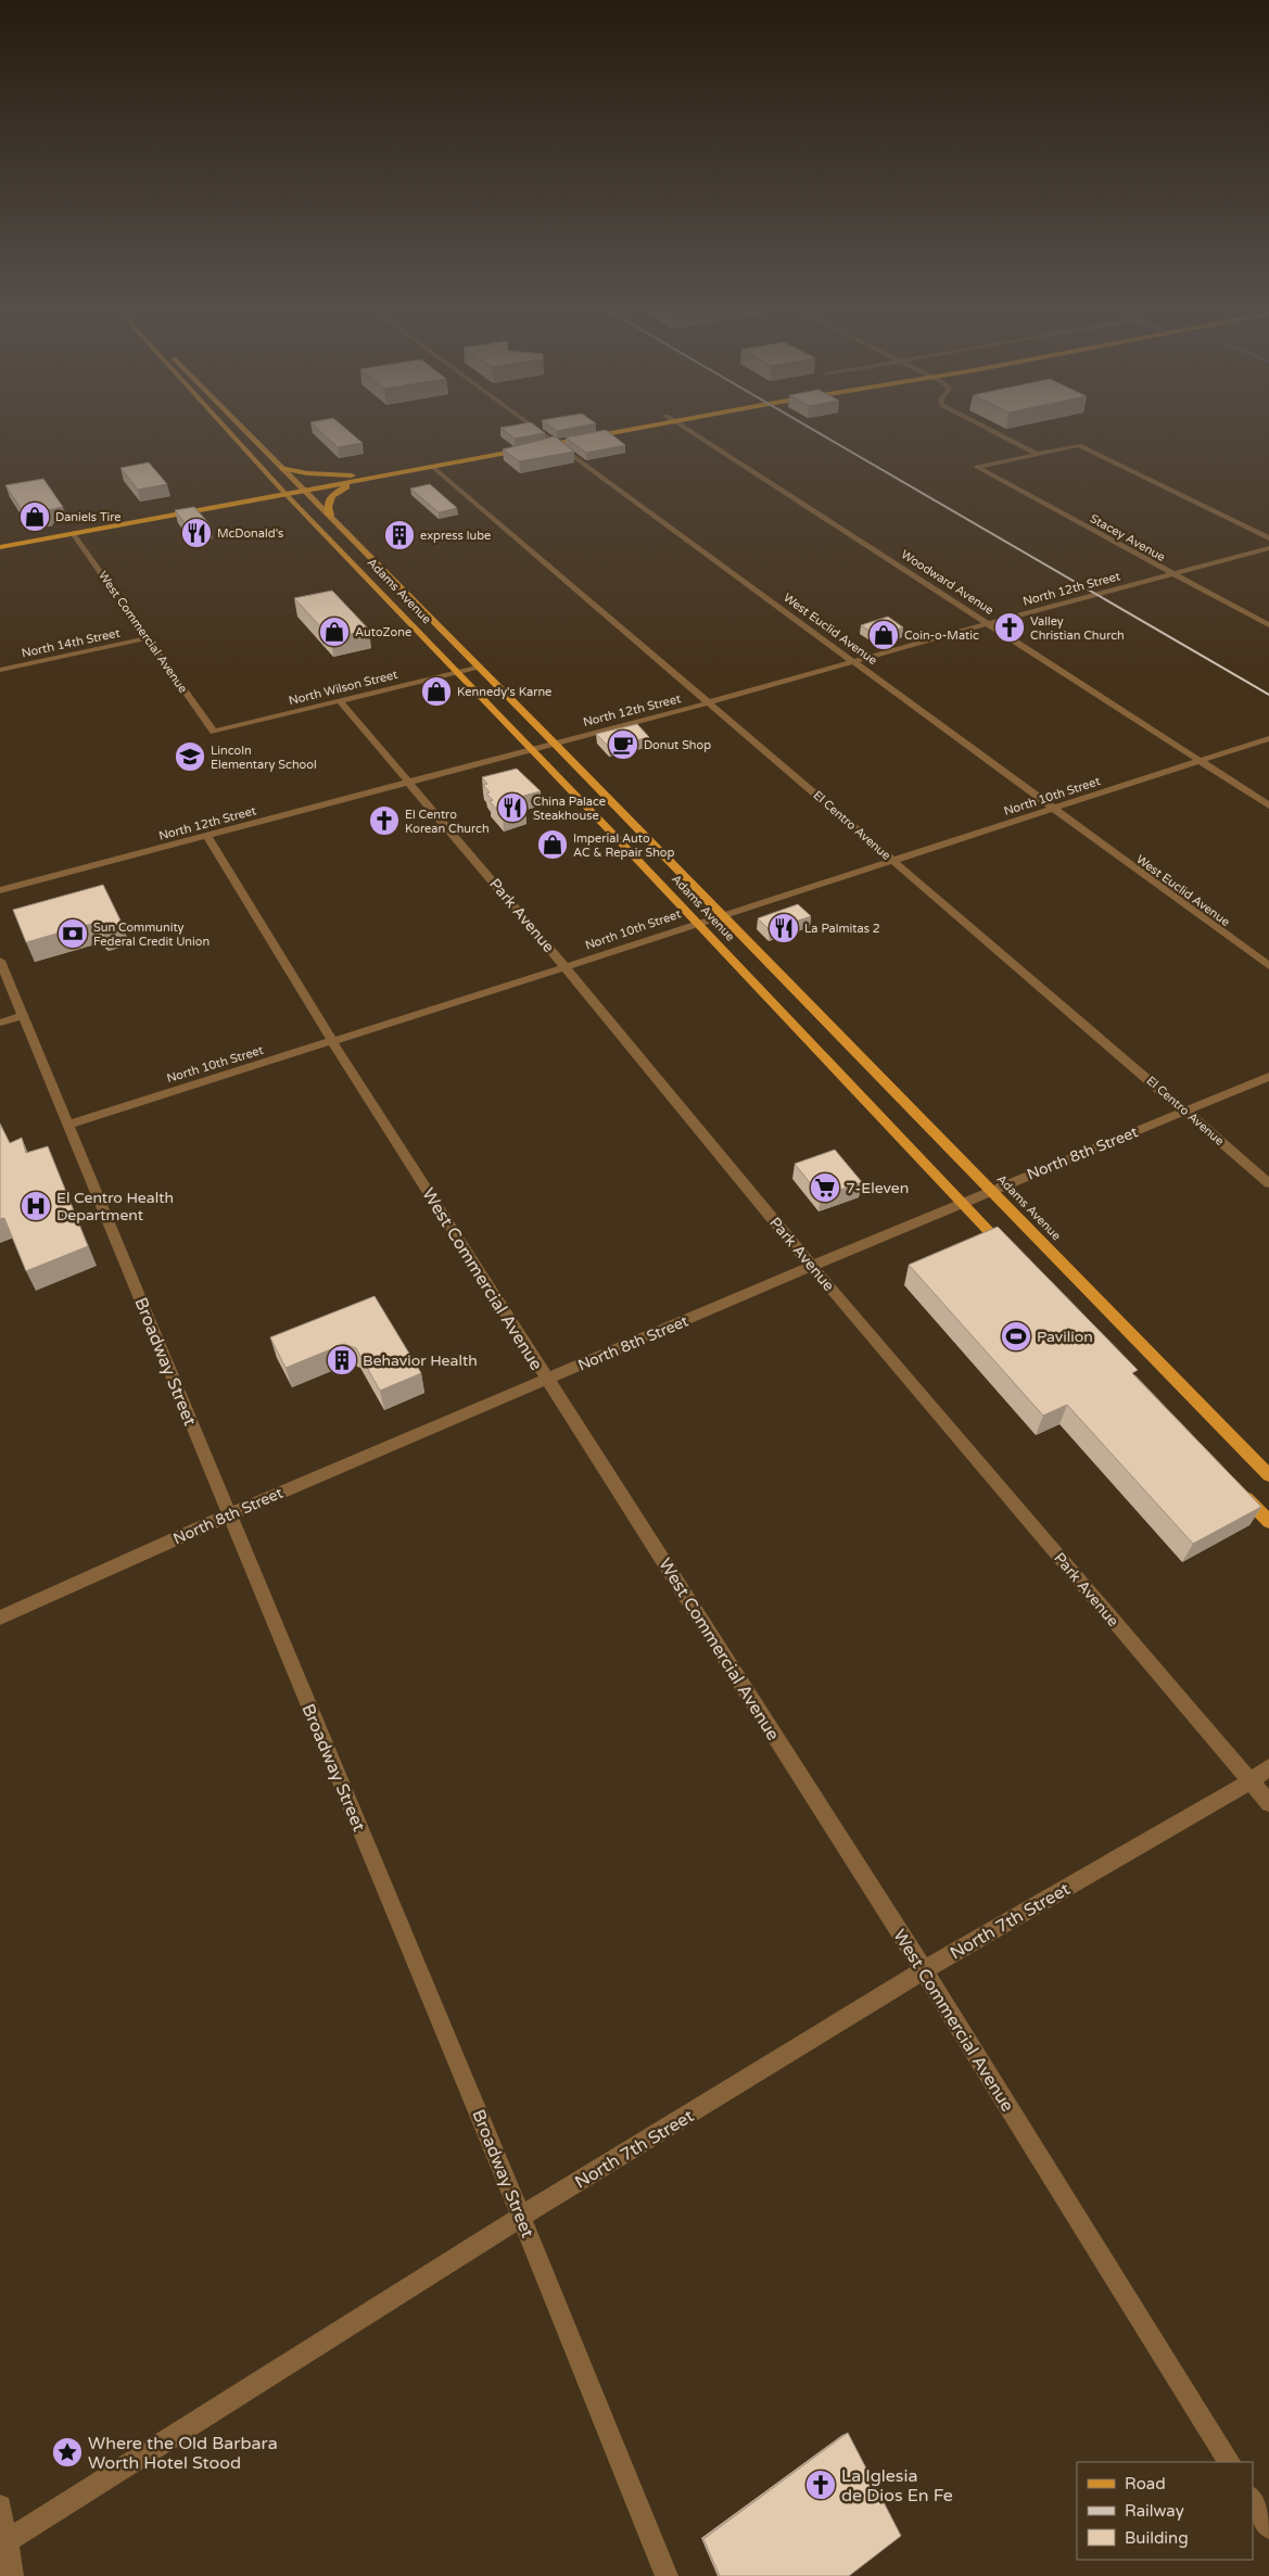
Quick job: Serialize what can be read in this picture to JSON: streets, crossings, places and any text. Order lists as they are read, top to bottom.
{
  "streets": {
    "main road": ["Adams Avenue"],
    "street": [
      "Stacey Avenue",
      "Woodward Avenue",
      "North 12th Street",
      "West Euclid Avenue",
      "West Commercial Avenue",
      "North 14th Street",
      "North Wilson Street",
      "North 10th Street",
      "El Centro Avenue",
      "Park Avenue",
      "North 8th Street",
      "Broadway Street",
      "North 7th Street"
    ]
  },
  "crossings": [
    ["Stacey Avenue", "North 12th Street"],
    ["Woodward Avenue", "North 12th Street"],
    ["Woodward Avenue", "North 10th Street"],
    ["North 12th Street", "Adams Avenue"],
    ["North 12th Street", "West Euclid Avenue"],
    ["North 12th Street", "West Commercial Avenue"],
    ["North 12th Street", "El Centro Avenue"],
    ["North 12th Street", "Park Avenue"],
    ["Adams Avenue", "North Wilson Street"],
    ["Adams Avenue", "North 10th Street"],
    ["Adams Avenue", "North 8th Street"],
    ["West Euclid Avenue", "North 10th Street"],
    ["West Commercial Avenue", "North 14th Street"],
    ["West Commercial Avenue", "North Wilson Street"],
    ["West Commercial Avenue", "North 10th Street"],
    ["West Commercial Avenue", "North 8th Street"],
    ["West Commercial Avenue", "North 7th Street"],
    ["North Wilson Street", "Park Avenue"],
    ["North 10th Street", "El Centro Avenue"],
    ["North 10th Street", "Park Avenue"],
    ["North 10th Street", "Broadway Street"],
    ["El Centro Avenue", "North 8th Street"],
    ["Park Avenue", "North 8th Street"],
    ["Park Avenue", "North 7th Street"],
    ["North 8th Street", "Broadway Street"],
    ["Broadway Street", "North 7th Street"]
  ],
  "places": {
    "shop": [
      "Daniels Tire",
      "AutoZone",
      "Coin-o-Matic",
      "Kennedy's Karne",
      "Imperial Auto AC & Repair Shop"
    ],
    "restaurant": ["McDonald's", "China Palace Steakhouse", "La Palmitas 2"],
    "building": ["express lube", "Behavior Health"],
    "church": ["Valley Christian Church", "El Centro Korean Church", "La Iglesia de Dios En Fe"],
    "cafe": ["Donut Shop"],
    "school or university": ["Lincoln Elementary School"],
    "bank": ["Sun Community Federal Credit Union"],
    "supermarket": ["7-Eleven"],
    "hospital": ["El Centro Health Department"],
    "sports": ["Pavilion"],
    "place": ["Where the Old Barbara Worth Hotel Stood"]
  },
  "legend": ["Road", "Railway", "Building"]
}
